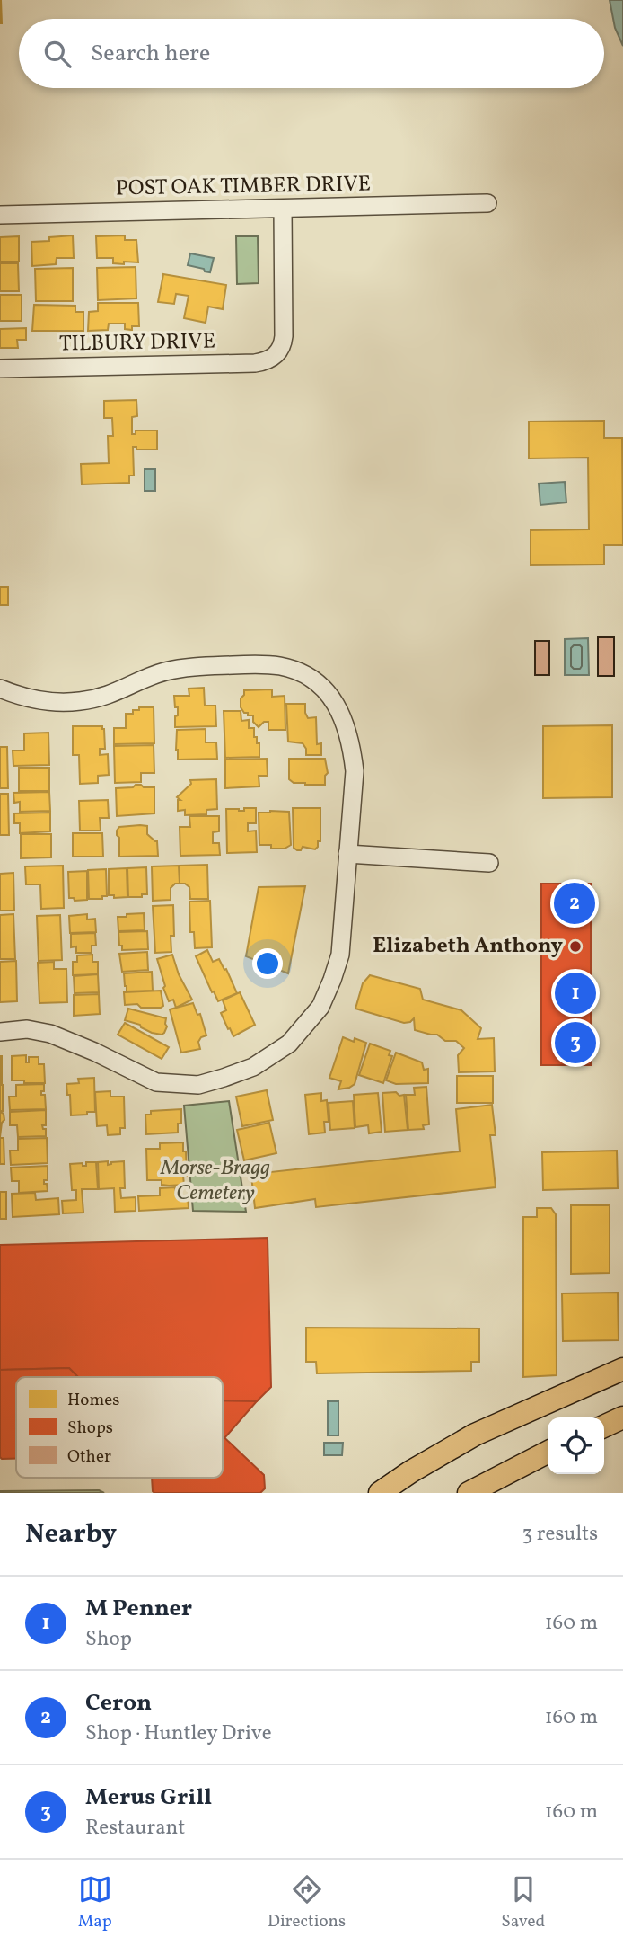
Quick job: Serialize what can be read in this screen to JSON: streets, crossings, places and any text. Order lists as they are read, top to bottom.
{
  "streets": {
    "street": ["POST OAK TIMBER DRIVE", "TILBURY DRIVE"]
  },
  "crossings": [
    ["POST OAK TIMBER DRIVE", "TILBURY DRIVE"]
  ],
  "parks": ["Morse-Bragg Cemetery"],
  "places": ["Elizabeth Anthony"],
  "legend": ["Homes", "Shops", "Other"],
  "page": {
    "search": "Search here",
    "pins": ["2", "1", "3"],
    "heading": ["Nearby", "3 results"],
    "list": [
      {
        "mark": "1",
        "name": "M Penner",
        "note": "Shop",
        "value": "160 m"
      },
      {
        "mark": "2",
        "name": "Ceron",
        "note": "Shop · Huntley Drive",
        "value": "160 m"
      },
      {
        "mark": "3",
        "name": "Merus Grill",
        "note": "Restaurant",
        "value": "160 m"
      }
    ],
    "nav": ["Map", "Directions", "Saved"]
  }
}
